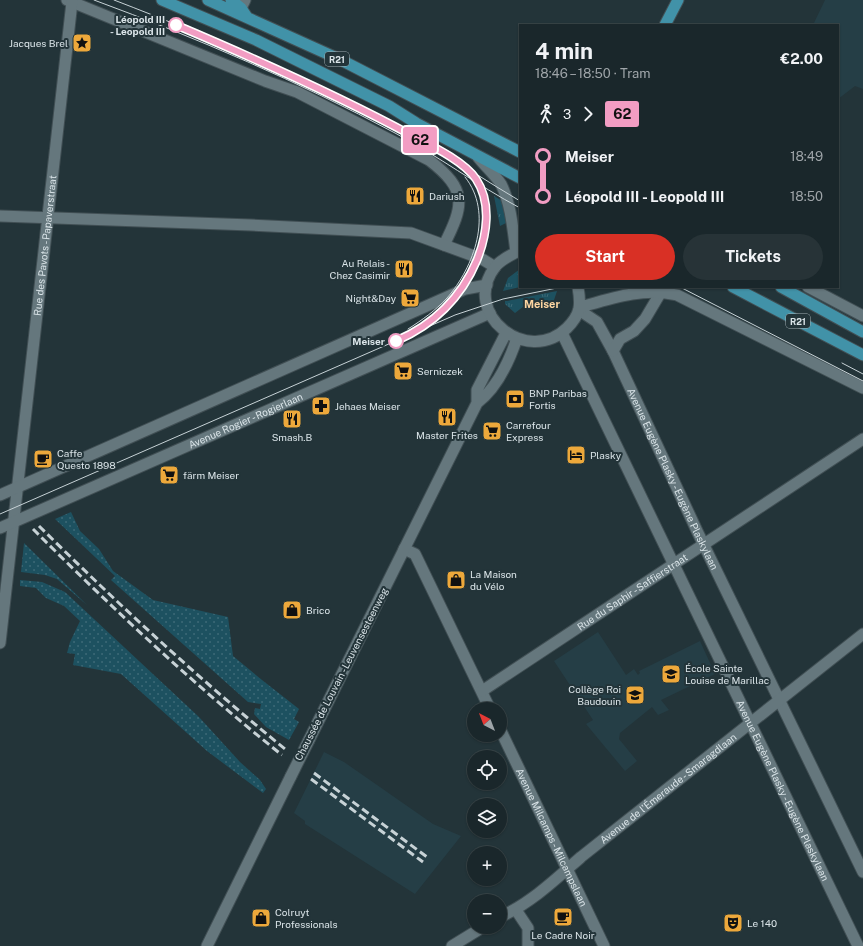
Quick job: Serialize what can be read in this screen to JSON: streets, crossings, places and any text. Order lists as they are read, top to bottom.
{
  "streets": {
    "main road": ["R21"],
    "street": [
      "Rue des Pavots - Papaverstraat",
      "Avenue Rogier - Rogierlaan",
      "Avenue Eugène Plasky - Eugène Plaskylaan",
      "Rue du Saphir - Saffierstraat",
      "Chaussée de Louvain - Leuvensesteenweg",
      "Avenue de l'Émeraude - Smaragdlaan",
      "Avenue Milcamps - Milcampslaan"
    ]
  },
  "crossings": [
    ["Rue des Pavots - Papaverstraat", "Avenue Rogier - Rogierlaan"],
    ["Avenue Eugène Plasky - Eugène Plaskylaan", "Rue du Saphir - Saffierstraat"],
    ["Avenue Eugène Plasky - Eugène Plaskylaan", "Avenue de l'Émeraude - Smaragdlaan"],
    ["Avenue de l'Émeraude - Smaragdlaan", "Avenue Milcamps - Milcampslaan"]
  ],
  "districts": ["Meiser"],
  "places": {
    "other": ["Léopold III - Leopold III", "Meiser"],
    "place": ["Jacques Brel"],
    "restaurant": [
      "Dariush",
      "Au Relais - Chez Casimir",
      "Master Frites",
      "Smash.B"
    ],
    "supermarket": [
      "Night&Day",
      "Serniczek",
      "Carrefour Express",
      "färm Meiser"
    ],
    "bank": ["BNP Paribas Fortis"],
    "pharmacy": ["Jehaes Meiser"],
    "hotel": ["Plasky"],
    "cafe": ["Caffe Questo 1898", "Le Cadre Noir"],
    "shop": ["La Maison du Vélo", "Brico", "Colruyt Professionals"],
    "school or university": ["École Sainte Louise de Marillac", "Collège Roi Baudouin"],
    "theatre": ["Le 140"]
  },
  "lines": ["tram line 62"],
  "north": "top left",
  "page": {
    "on_map": "62",
    "heading": ["4 min", "18:46 – 18:50 · Tram", "€2.00"],
    "legs": ["3", "62"],
    "list": [
      {
        "name": "Meiser",
        "value": "18:49"
      },
      {
        "name": "Léopold III - Leopold III",
        "value": "18:50"
      }
    ],
    "buttons": ["Start", "Tickets"],
    "map_buttons": ["+", "−"]
  }
}
